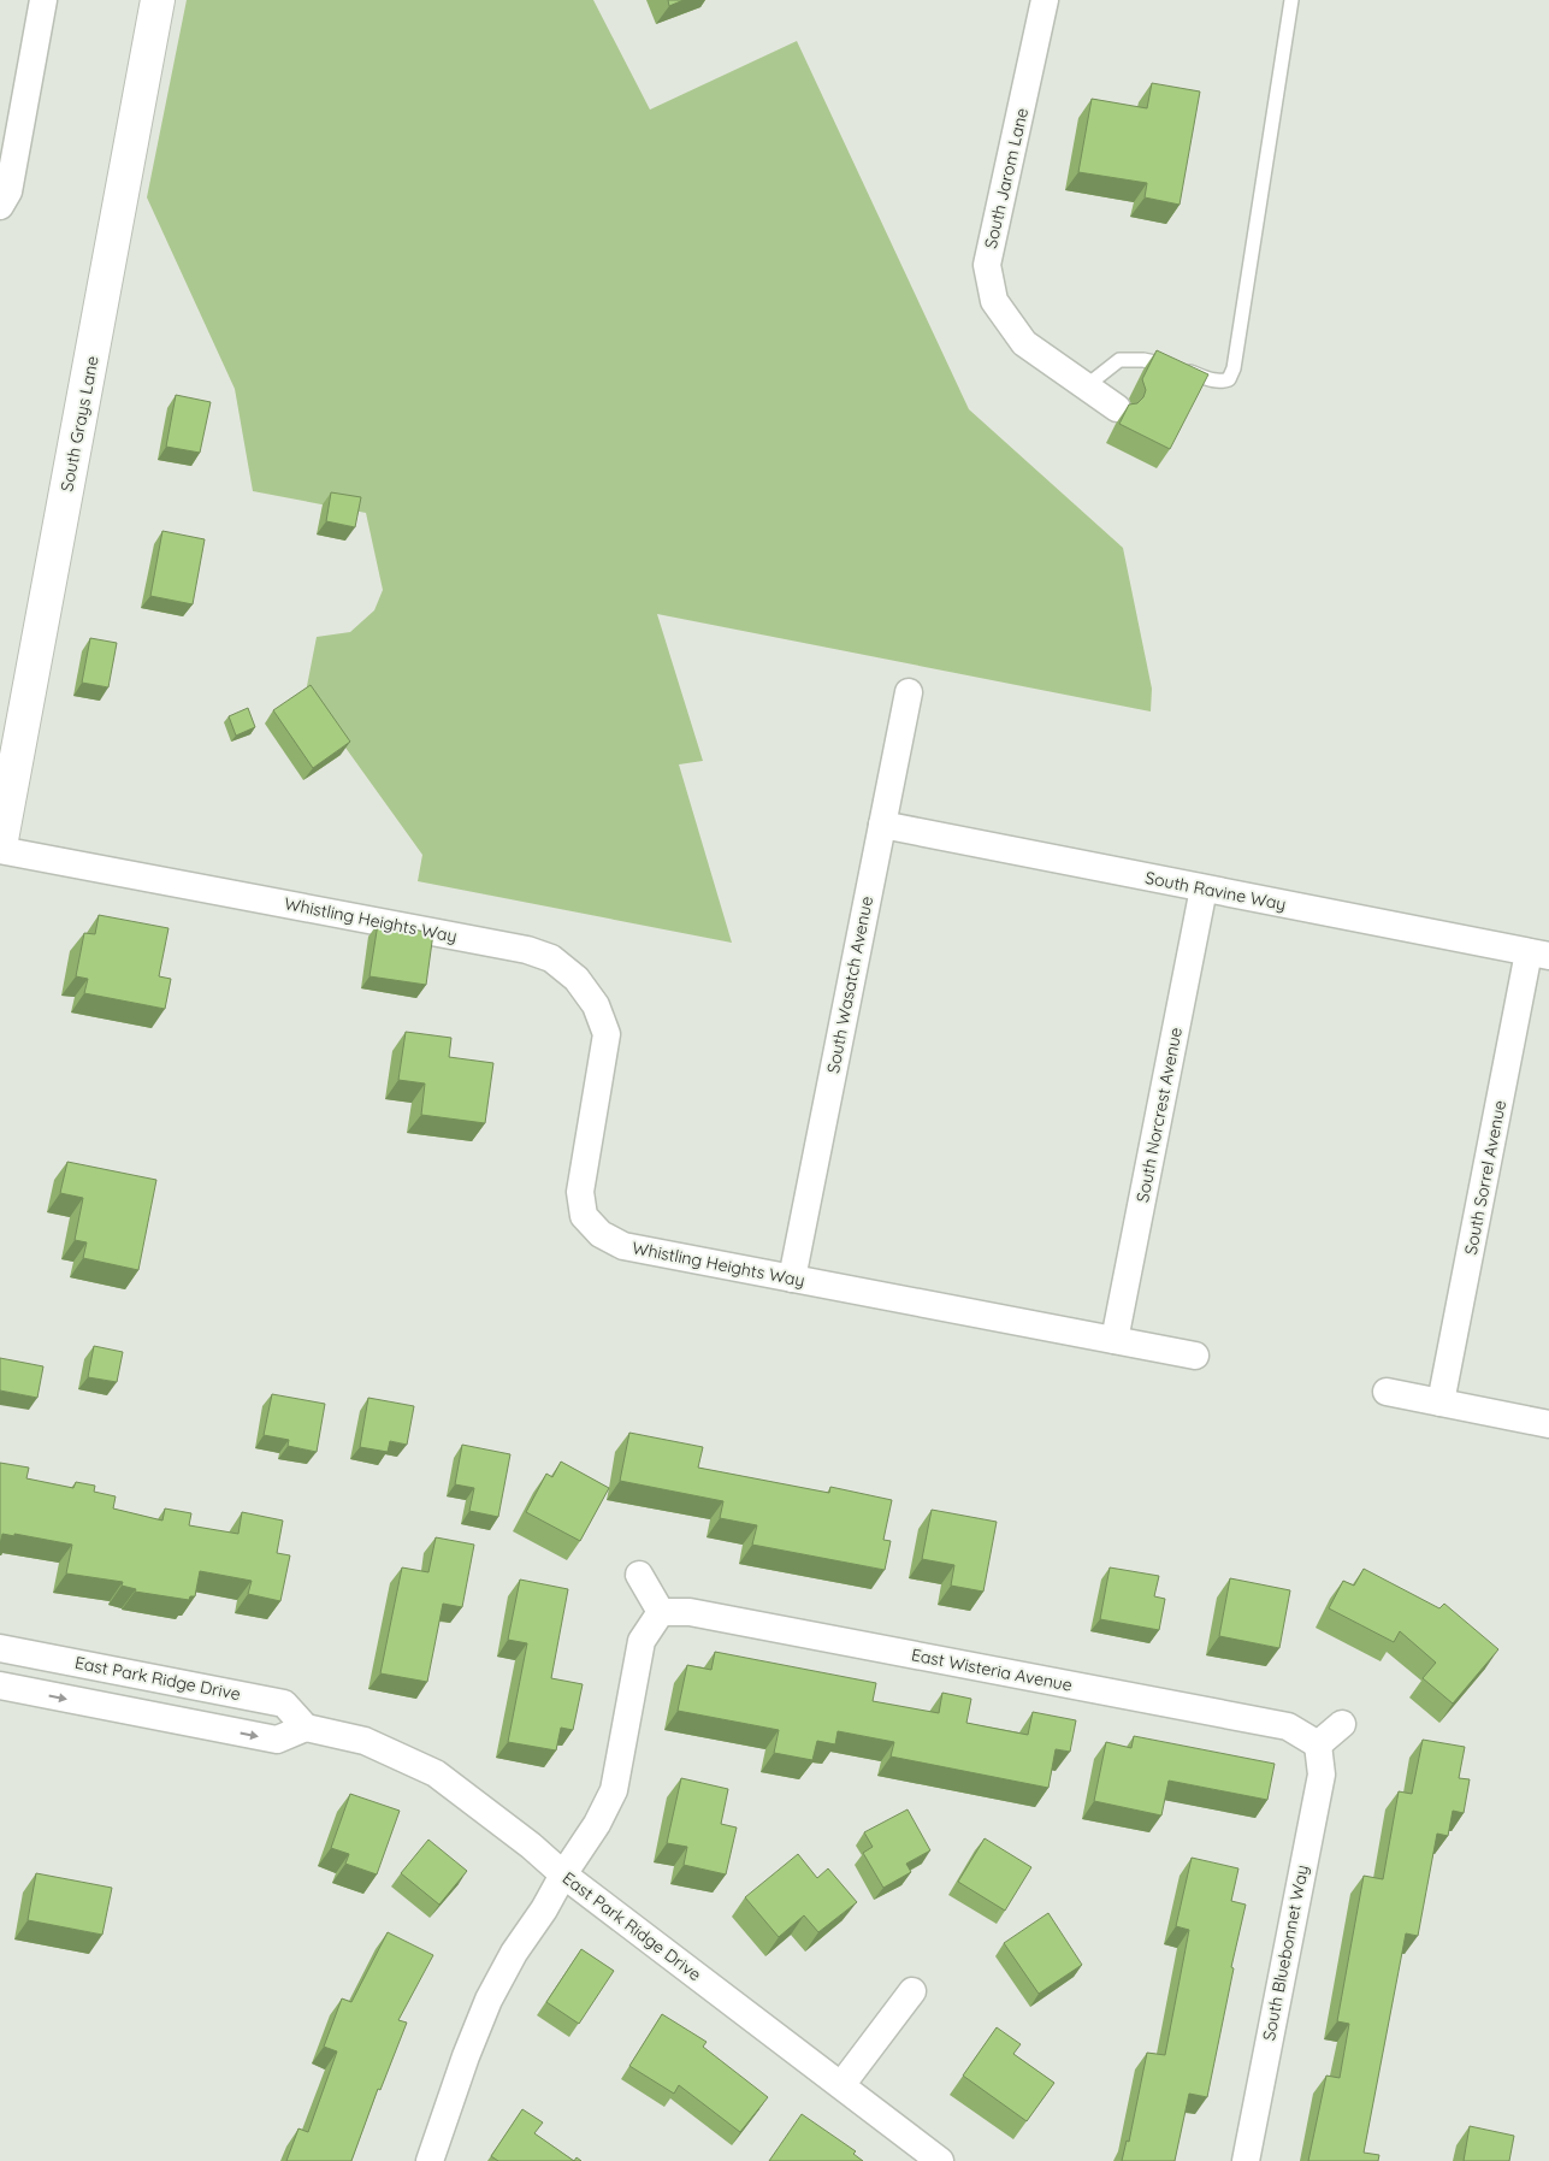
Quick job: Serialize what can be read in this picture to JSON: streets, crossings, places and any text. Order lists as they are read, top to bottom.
{
  "streets": {
    "street": [
      "South Jarom Lane",
      "South Grays Lane",
      "South Ravine Way",
      "Whistling Heights Way",
      "South Wasatch Avenue",
      "South Norcrest Avenue",
      "South Sorrel Avenue",
      "East Wisteria Avenue",
      "East Park Ridge Drive",
      "South Bluebonnet Way"
    ]
  },
  "crossings": [
    ["South Grays Lane", "Whistling Heights Way"],
    ["South Ravine Way", "South Wasatch Avenue"],
    ["South Ravine Way", "South Norcrest Avenue"],
    ["South Ravine Way", "South Sorrel Avenue"],
    ["Whistling Heights Way", "South Wasatch Avenue"],
    ["Whistling Heights Way", "South Norcrest Avenue"],
    ["East Wisteria Avenue", "South Bluebonnet Way"]
  ]
}
